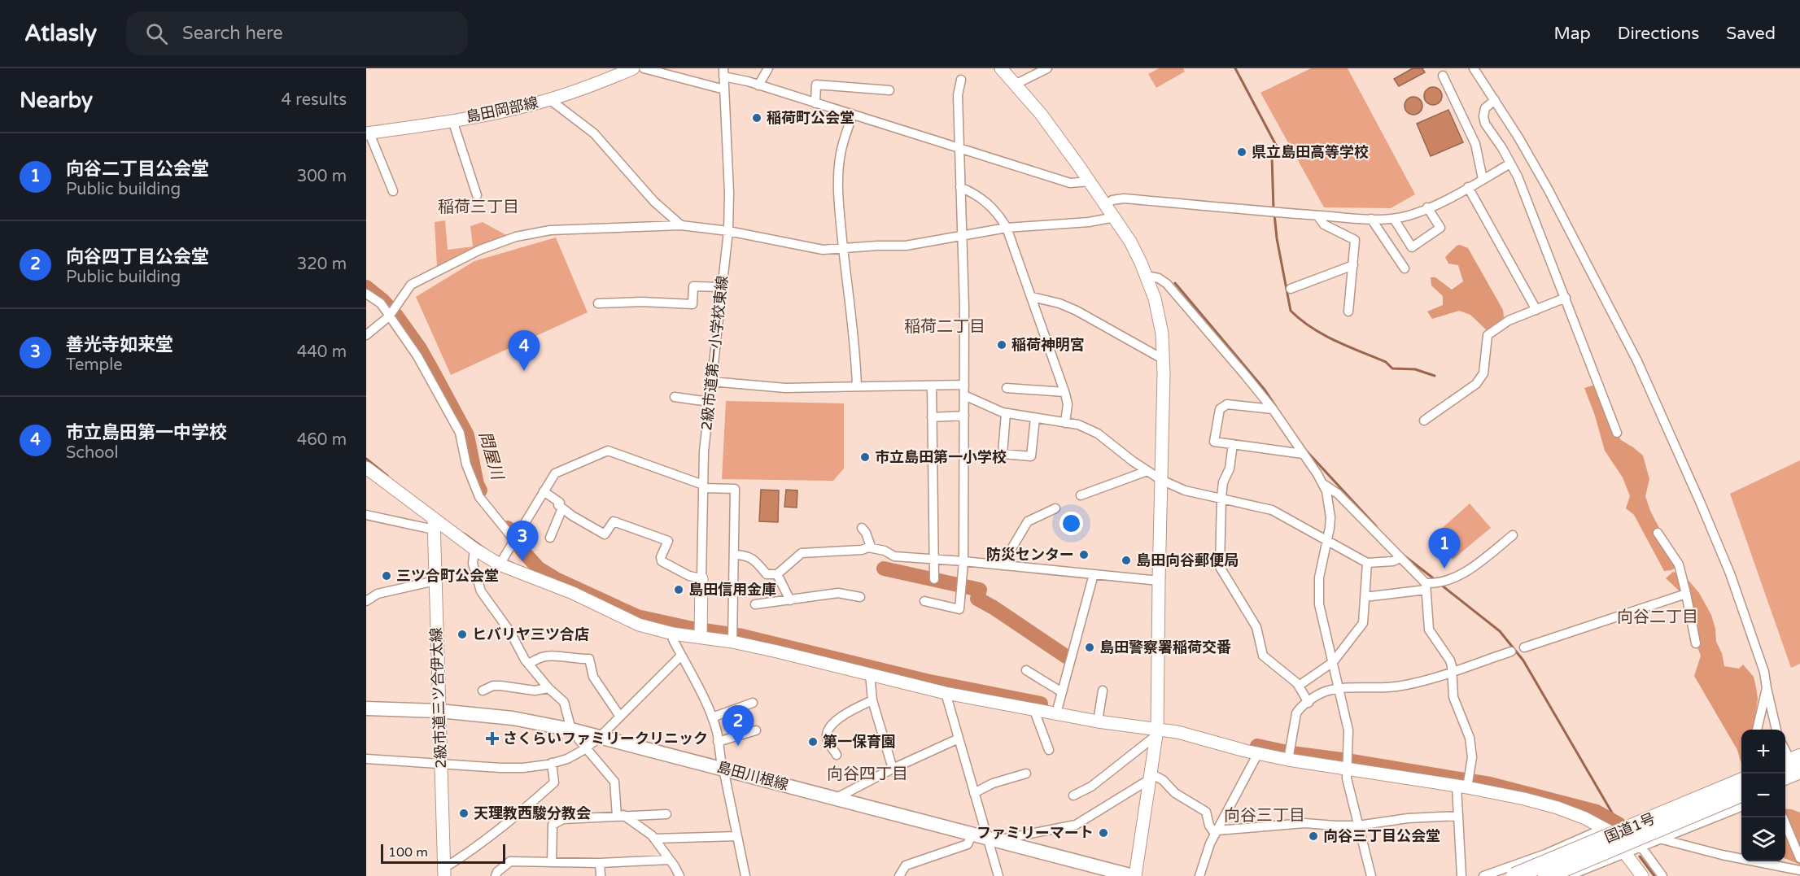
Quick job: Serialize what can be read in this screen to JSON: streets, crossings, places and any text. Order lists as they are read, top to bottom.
{
  "streets": {
    "highway": ["国道1号"],
    "main road": ["島田川根線"],
    "street": ["島田岡部線", "2級市道第一小学校東線", "2級市道三ツ合伊太線"]
  },
  "crossings": [
    ["2級市道三ツ合伊太線", "島田川根線"]
  ],
  "districts": [
    "稲荷三丁目",
    "稲荷二丁目",
    "向谷二丁目",
    "向谷四丁目",
    "向谷三丁目"
  ],
  "water": ["問屋川"],
  "places": {
    "other": [
      "稲荷町公会堂",
      "県立島田高等学校",
      "稲荷神明宮",
      "市立島田第一小学校",
      "防災センター",
      "島田向谷郵便局",
      "三ツ合町公会堂",
      "島田信用金庫",
      "ヒバリヤ三ツ合店",
      "島田警察署稲荷交番",
      "第一保育園",
      "天理教西駿分教会",
      "ファミリーマート",
      "向谷三丁目公会堂"
    ],
    "health": ["さくらいファミリークリニック"]
  },
  "scale_bar": "100 m",
  "page": {
    "header": "Atlasly",
    "search": "Search here",
    "nav": ["Map", "Directions", "Saved"],
    "heading": ["Nearby", "4 results"],
    "list": [
      {
        "mark": "1",
        "name": "向谷二丁目公会堂",
        "note": "Public building",
        "value": "300 m"
      },
      {
        "mark": "2",
        "name": "向谷四丁目公会堂",
        "note": "Public building",
        "value": "320 m"
      },
      {
        "mark": "3",
        "name": "善光寺如来堂",
        "note": "Temple",
        "value": "440 m"
      },
      {
        "mark": "4",
        "name": "市立島田第一中学校",
        "note": "School",
        "value": "460 m"
      }
    ],
    "pins": [
      "4",
      "3",
      "1",
      "2"
    ],
    "map_buttons": ["+", "−"],
    "scale": "100 m"
  }
}
